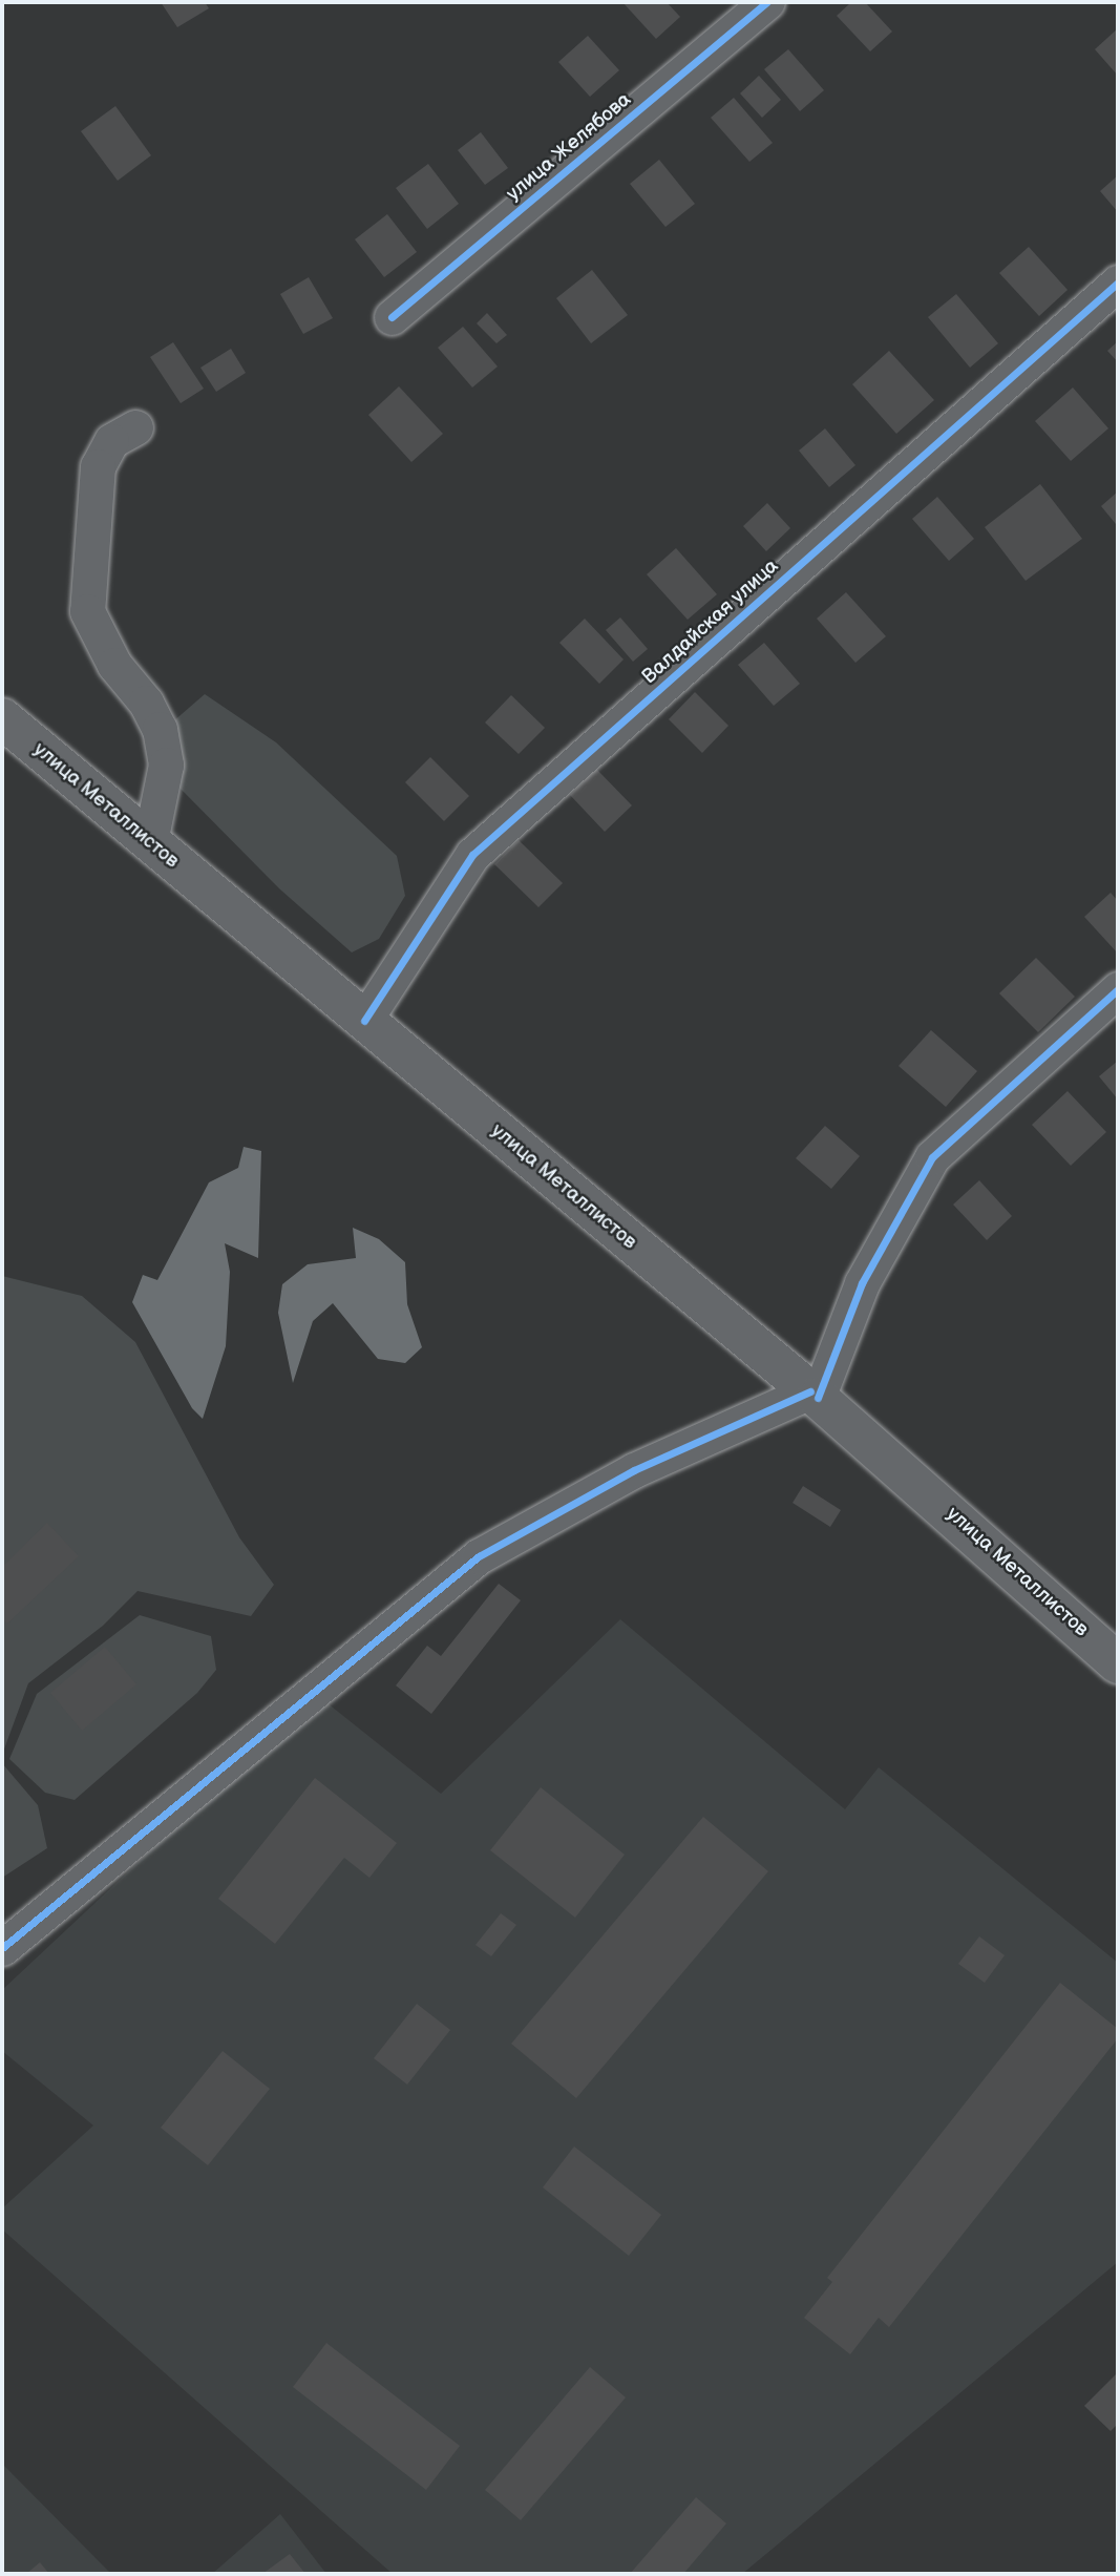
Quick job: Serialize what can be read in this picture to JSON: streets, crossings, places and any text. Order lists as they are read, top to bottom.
{
  "streets": {
    "main road": ["улица Металлистов"],
    "street": ["улица Желябова", "Валдайская улица"]
  },
  "crossings": [
    ["Валдайская улица", "улица Металлистов"]
  ]
}
